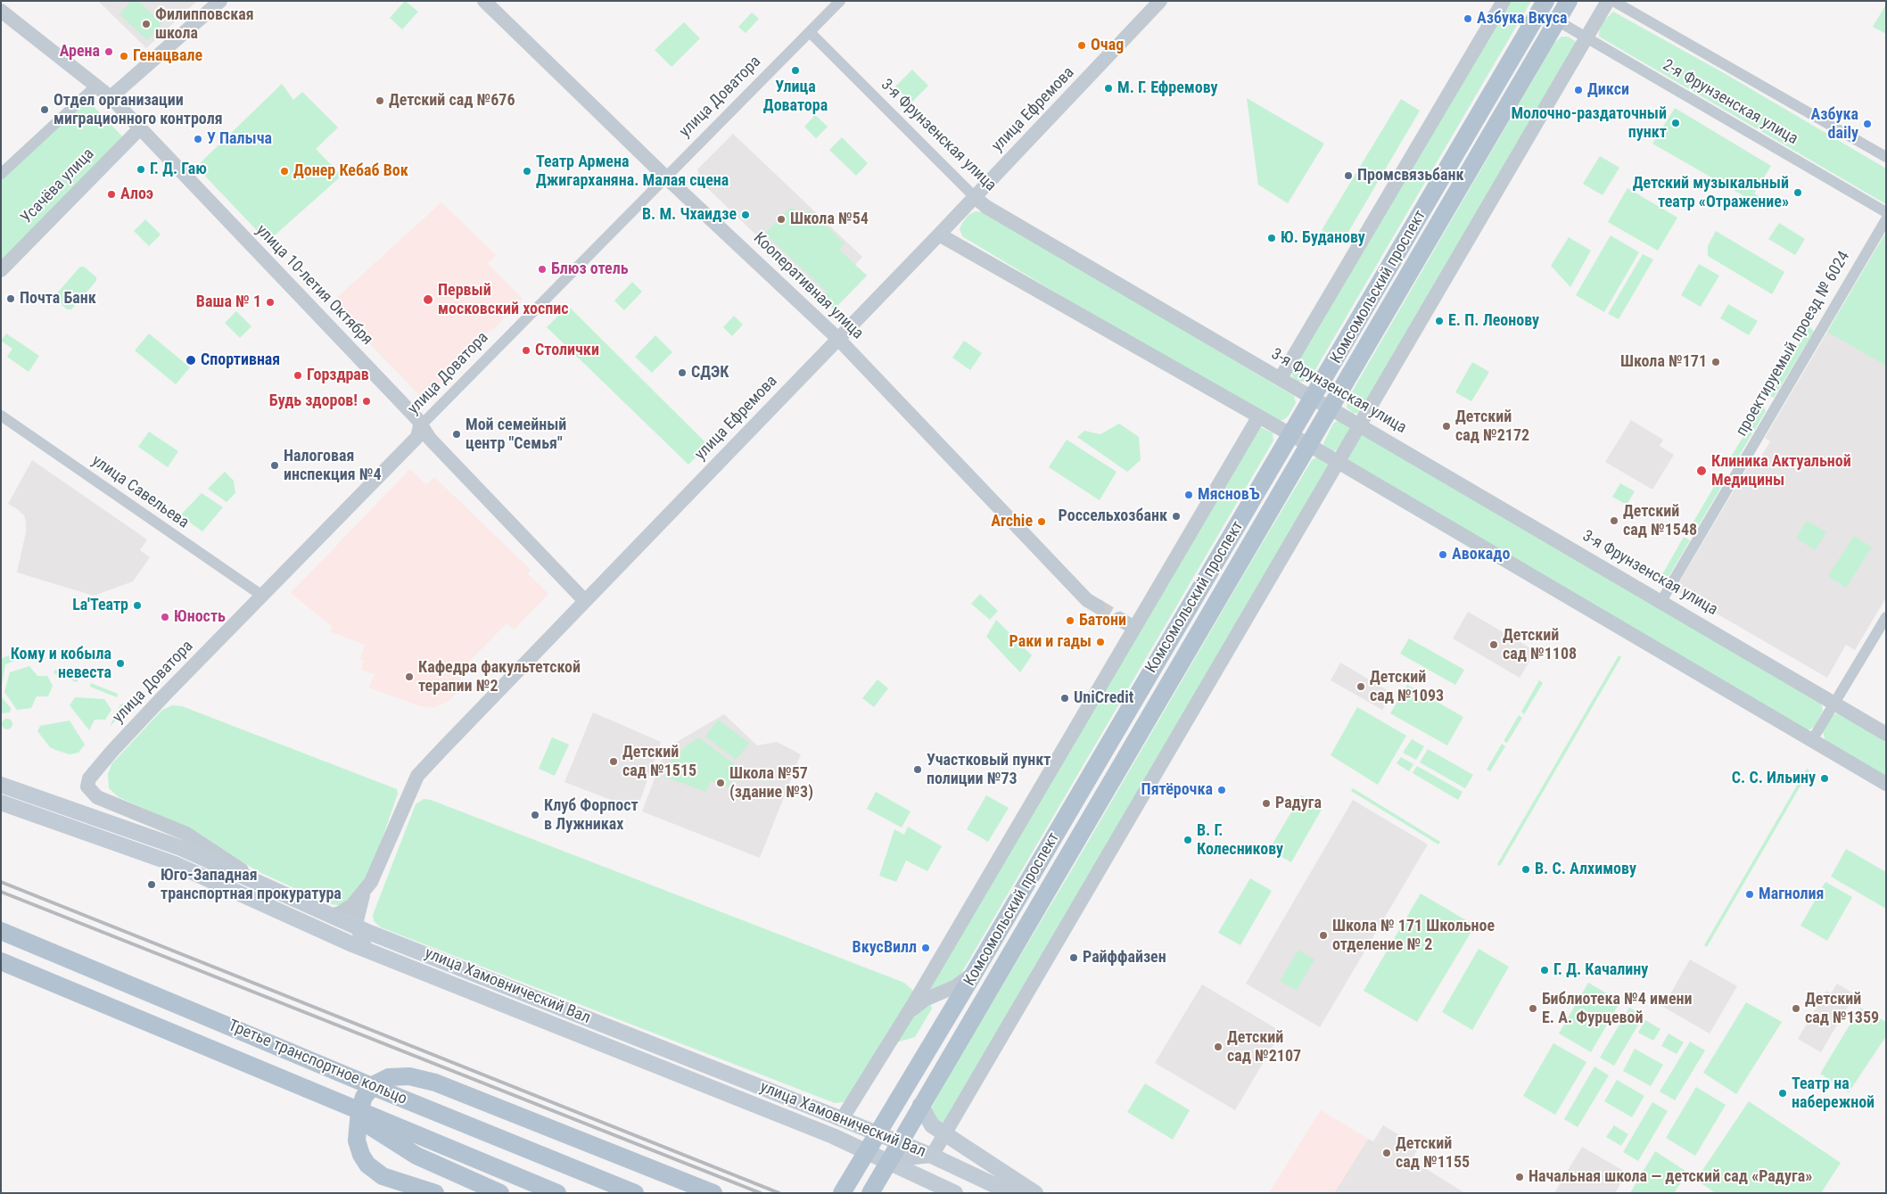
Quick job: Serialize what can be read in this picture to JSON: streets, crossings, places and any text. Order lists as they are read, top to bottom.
{
  "streets": {
    "main road": ["Комсомольский проспект", "улица Хамовнический Вал", "Третье транспортное кольцо"],
    "street": [
      "улица Доватора",
      "2-я Фрунзенская улица",
      "улица Ефремова",
      "3-я Фрунзенская улица",
      "Усачёва улица",
      "улица 10-летия Октября",
      "Кооперативная улица",
      "проектируемый проезд № 6024",
      "улица Савельева"
    ]
  },
  "crossings": [
    ["улица Доватора", "3-я Фрунзенская улица"],
    ["улица Доватора", "улица 10-летия Октября"],
    ["улица Доватора", "Кооперативная улица"],
    ["улица Доватора", "улица Савельева"],
    ["улица Доватора", "улица Хамовнический Вал"],
    ["2-я Фрунзенская улица", "Комсомольский проспект"],
    ["улица Ефремова", "3-я Фрунзенская улица"],
    ["улица Ефремова", "улица 10-летия Октября"],
    ["улица Ефремова", "Кооперативная улица"],
    ["улица Ефремова", "улица Хамовнический Вал"],
    ["3-я Фрунзенская улица", "Комсомольский проспект"],
    ["3-я Фрунзенская улица", "проектируемый проезд № 6024"],
    ["Усачёва улица", "улица 10-летия Октября"],
    ["Комсомольский проспект", "улица Хамовнический Вал"]
  ],
  "places": [
    "Азбука Вкуса",
    "Филипповская школа",
    "Очаg",
    "Арена",
    "Генацвале",
    "Улица Доватора",
    "М. Г. Ефремову",
    "Дикси",
    "Детский сад №676",
    "Отдел организации миграционного контроля",
    "Молочно-раздаточный пункт",
    "Азбука daily",
    "У Палыча",
    "Г. Д. Гаю",
    "Донер Кебаб Вок",
    "Театр Армена Джигарханяна. Малая сцена",
    "Промсвязьбанк",
    "Детский музыкальный театр «Отражение»",
    "Алоэ",
    "В. М. Чхаидзе",
    "Школа №54",
    "Ю. Буданову",
    "Блюз отель",
    "Почта Банк",
    "Первый московский хоспис",
    "Ваша № 1",
    "Е. П. Леонову",
    "Столички",
    "Спортивная",
    "Школа №171",
    "СДЭК",
    "Горздрав",
    "Будь здоров!",
    "Детский сад №2172",
    "Мой семейный центр \"Семья\"",
    "Налоговая инспекция №4",
    "Клиника Актуальной Медицины",
    "МясновЪ",
    "Россельхозбанк",
    "Детский сад №1548",
    "Archie",
    "Авокадо",
    "La'Театр",
    "Юность",
    "Батони",
    "Раки и гады",
    "Детский сад №1108",
    "Кому и кобыла невеста",
    "Кафедра факультетской терапии №2",
    "Детский сад №1093",
    "UniCredit",
    "Детский сад №1515",
    "Участковый пункт полиции №73",
    "С. С. Ильину",
    "Школа №57 (здание №3)",
    "Пятёрочка",
    "Радуга",
    "Клуб Форпост в Лужниках",
    "В. Г. Колесникову",
    "В. С. Алхимову",
    "Юго-Западная транспортная прокуратура",
    "Магнолия",
    "Школа № 171 Школьное отделение № 2",
    "ВкусВилл",
    "Райффайзен",
    "Г. Д. Качалину",
    "Библиотека №4 имени Е. А. Фурцевой",
    "Детский сад №1359",
    "Детский сад №2107",
    "Театр на набережной",
    "Детский сад №1155",
    "Начальная школа — детский сад «Радуга»"
  ]
}
